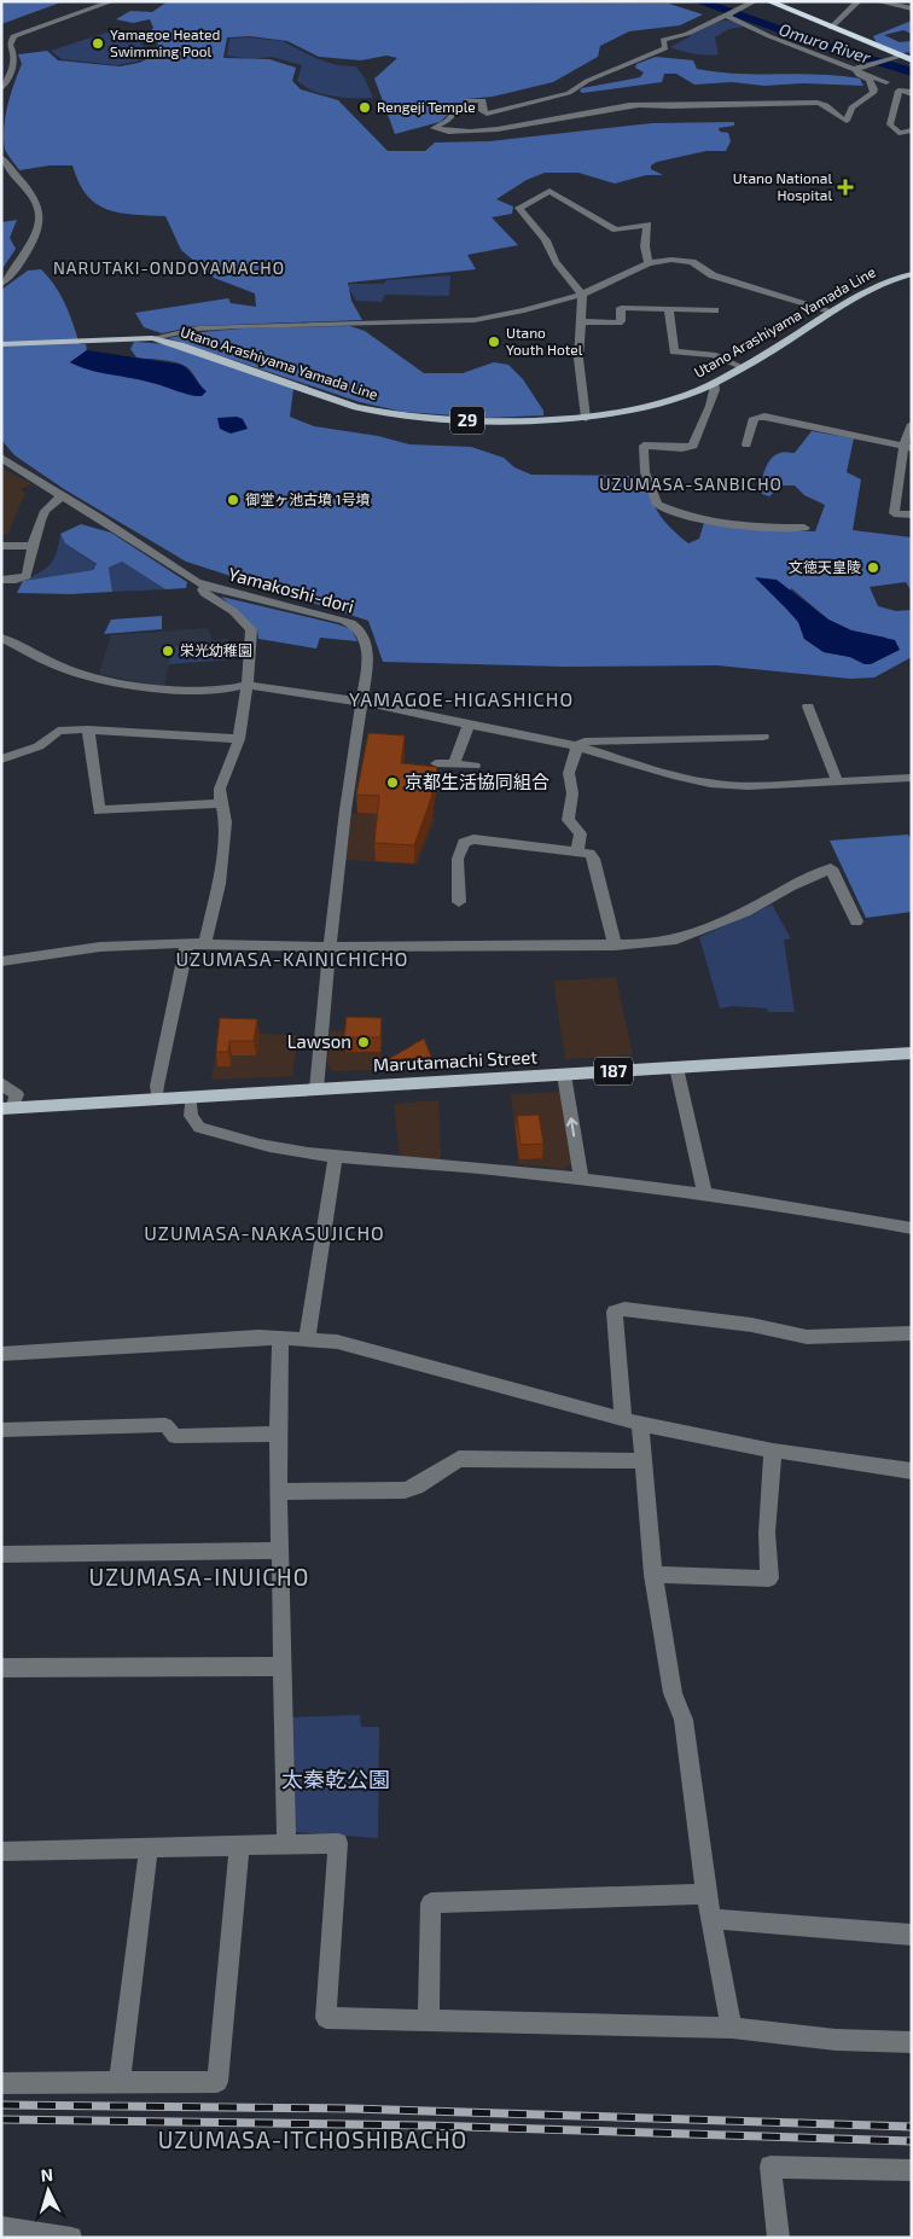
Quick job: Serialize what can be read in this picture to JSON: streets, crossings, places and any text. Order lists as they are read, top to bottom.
{
  "streets": {
    "main road": [
      "Utano Arashiyama Yamada Line",
      "29",
      "Marutamachi Street",
      "187"
    ],
    "street": ["Yamakoshi-dori"]
  },
  "crossings": [
    ["Yamakoshi-dori", "Marutamachi Street"]
  ],
  "districts": [
    "NARUTAKI-ONDOYAMACHO",
    "UZUMASA-SANBICHO",
    "YAMAGOE-HIGASHICHO",
    "UZUMASA-KAINICHICHO",
    "UZUMASA-NAKASUJICHO",
    "UZUMASA-INUICHO",
    "UZUMASA-ITCHOSHIBACHO"
  ],
  "water": ["Omuro River"],
  "parks": ["太秦乾公園"],
  "places": {
    "other": [
      "Yamagoe Heated Swimming Pool",
      "Rengeji Temple",
      "Utano Youth Hotel",
      "御堂ヶ池古墳 1号墳",
      "文徳天皇陵",
      "栄光幼稚園",
      "京都生活協同組合",
      "Lawson"
    ],
    "health": ["Utano National Hospital"]
  },
  "north": "top"
}
